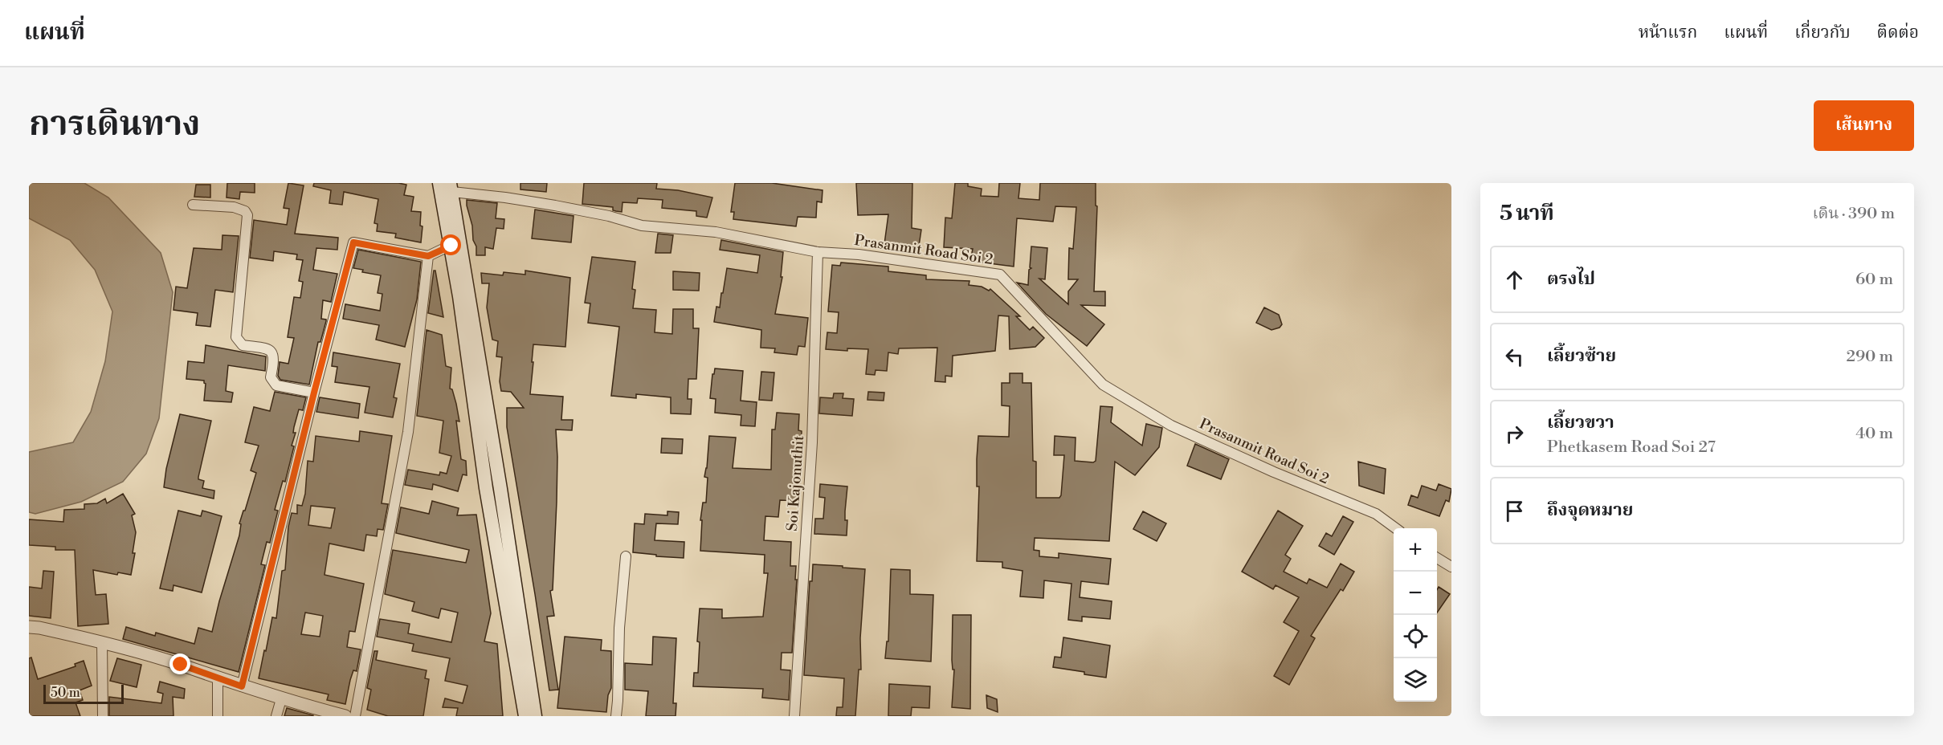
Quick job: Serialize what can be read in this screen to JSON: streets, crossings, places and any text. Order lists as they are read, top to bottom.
{
  "streets": {
    "street": ["Prasanmit Road Soi 2", "Soi Kajonuthit"]
  },
  "crossings": [
    ["Prasanmit Road Soi 2", "Soi Kajonuthit"]
  ],
  "scale_bar": "50 m",
  "page": {
    "header": "แผนที่",
    "nav": [
      "หน้าแรก",
      "แผนที่",
      "เกี่ยวกับ",
      "ติดต่อ"
    ],
    "title": "การเดินทาง",
    "buttons": "เส้นทาง",
    "heading": ["5 นาที", "เดิน · 390 m"],
    "list": [
      ["ตรงไป", "60 m"],
      ["เลี้ยวซ้าย", "290 m"],
      ["เลี้ยวขวา", "Phetkasem Road Soi 27", "40 m"],
      "ถึงจุดหมาย"
    ],
    "map_buttons": ["+", "−"],
    "scale": "50 m"
  }
}
